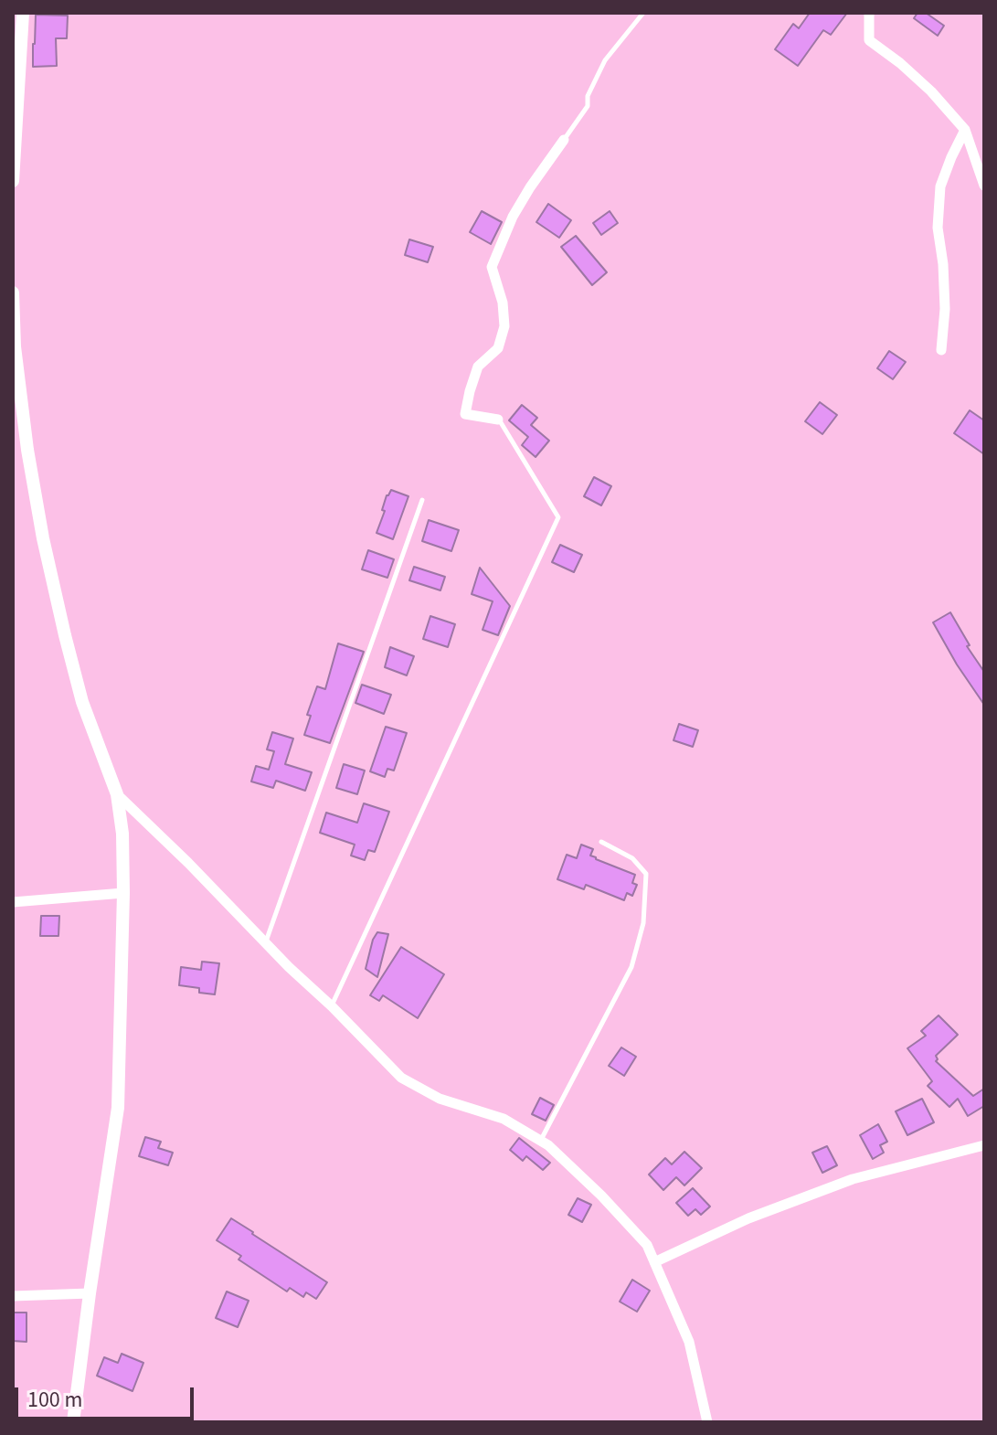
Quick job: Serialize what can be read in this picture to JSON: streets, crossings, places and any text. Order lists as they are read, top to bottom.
{
  "scale_bar": "100 m"
}
